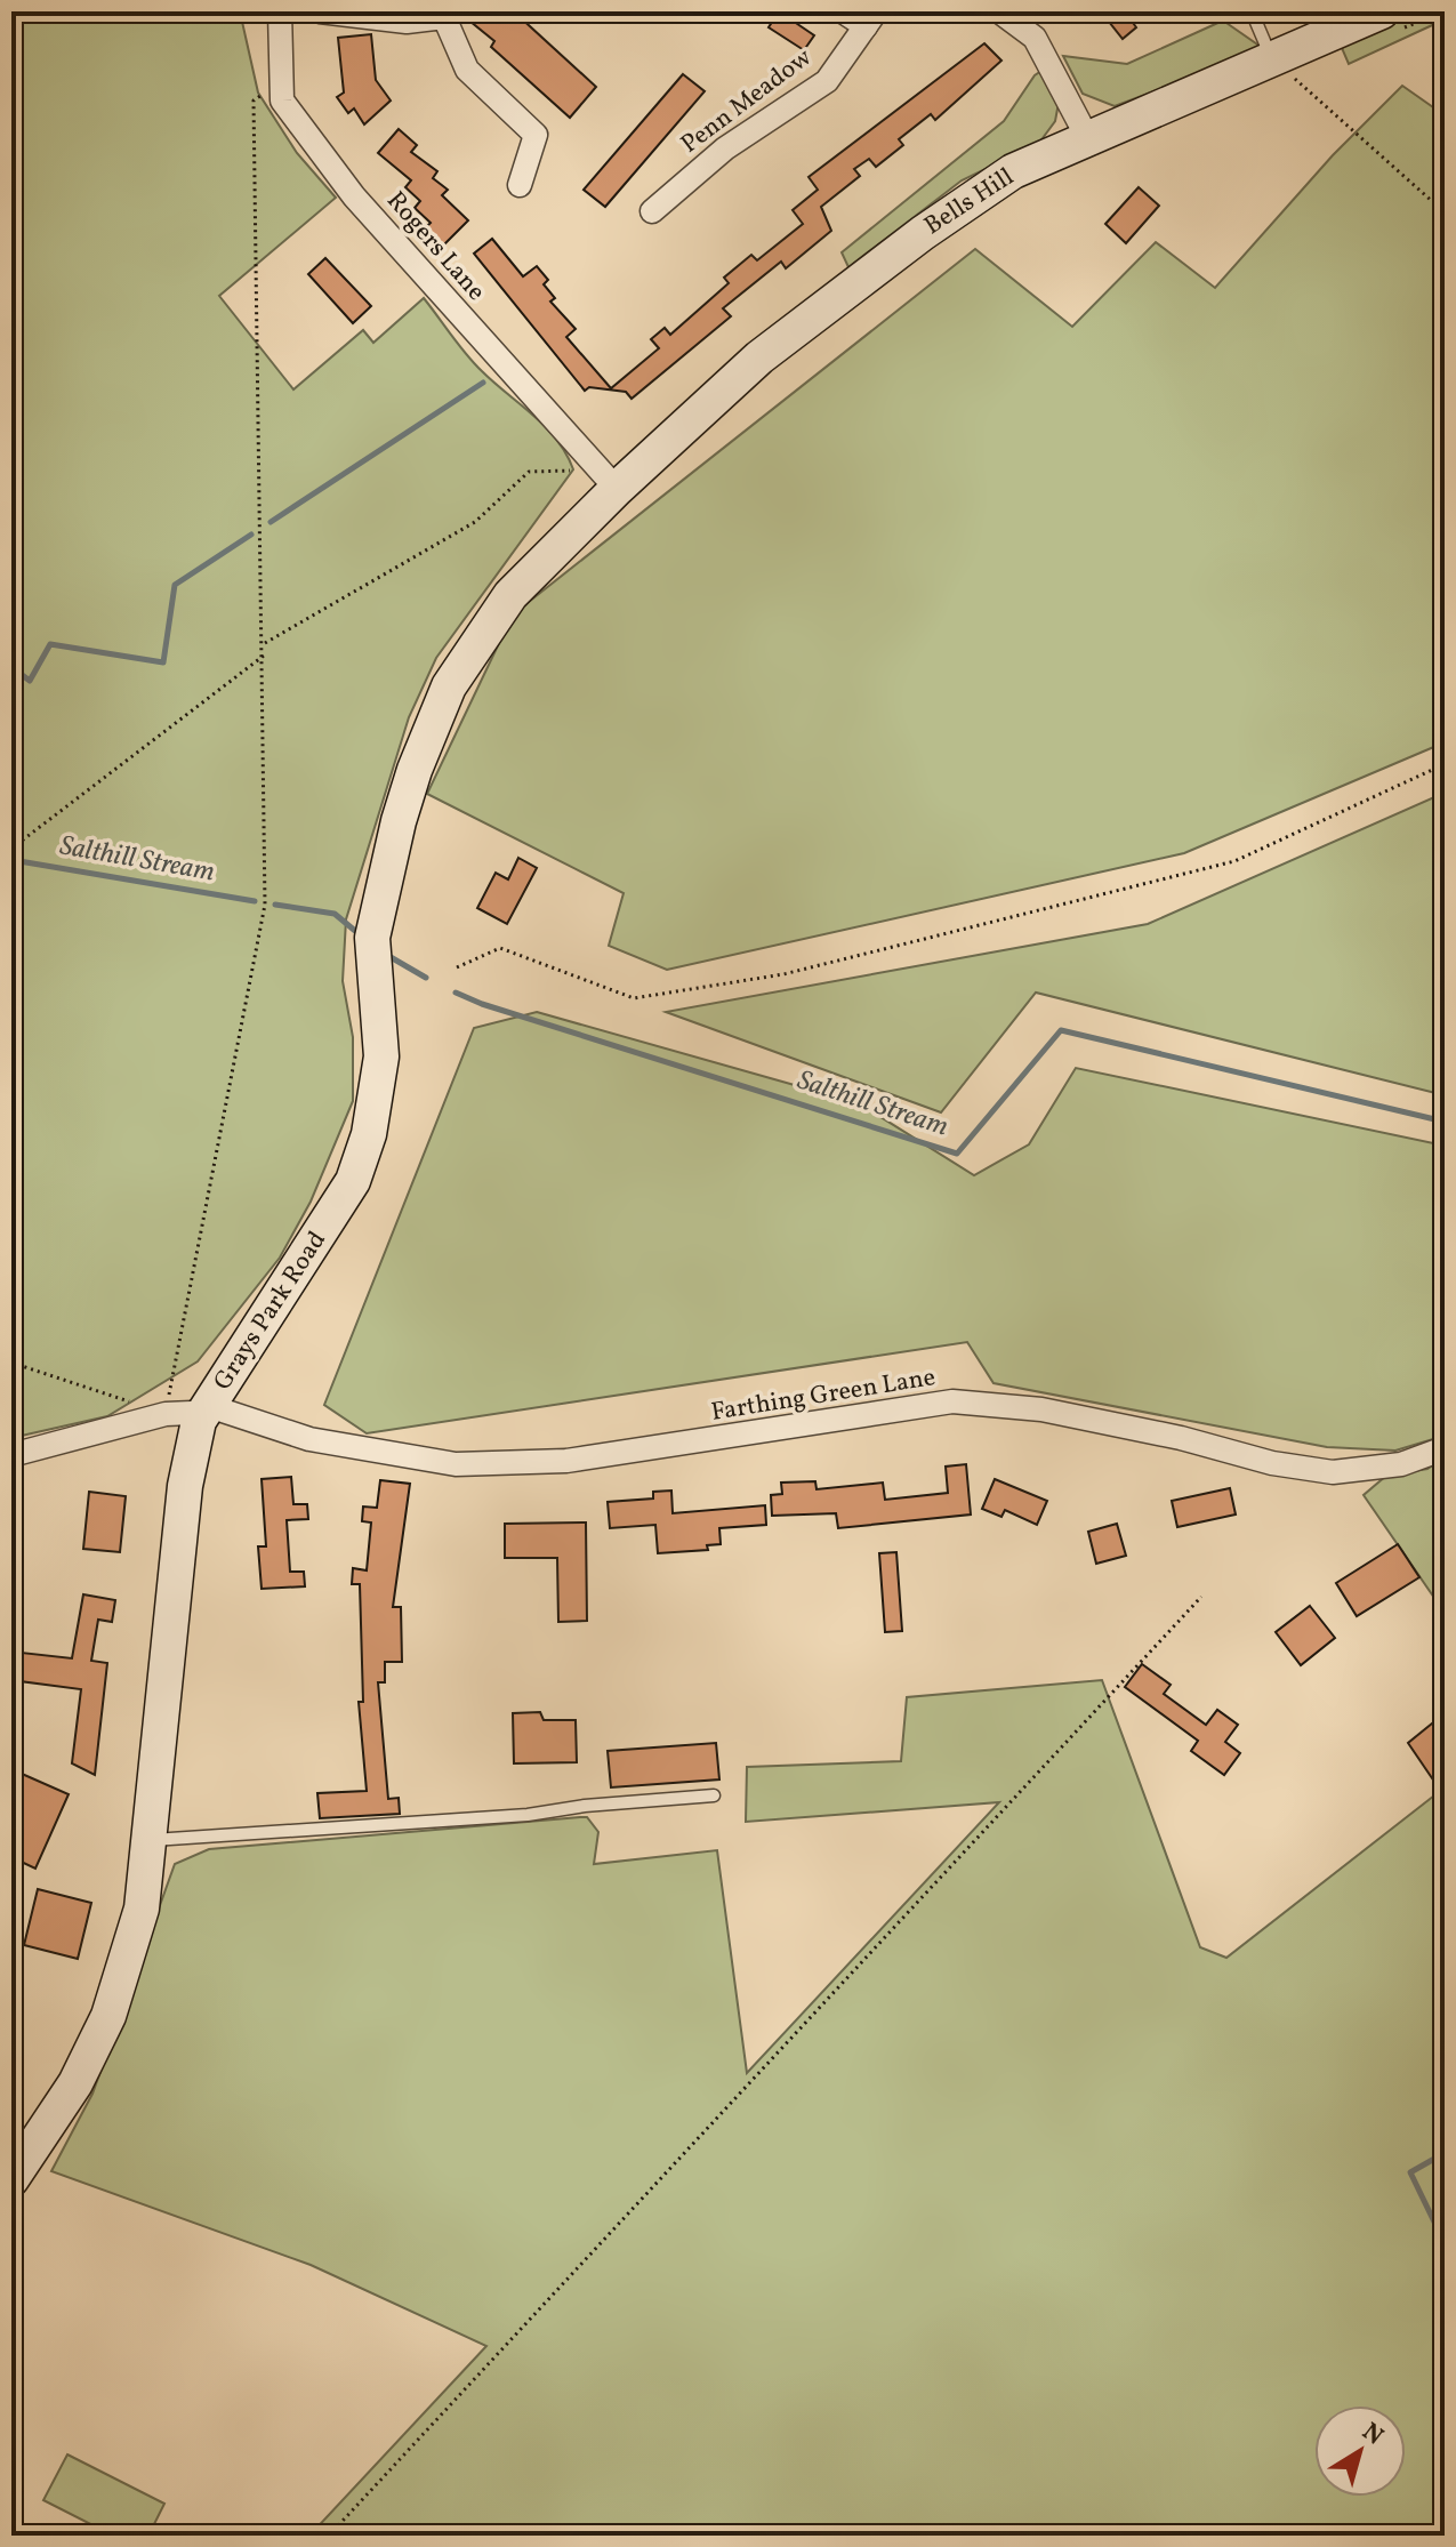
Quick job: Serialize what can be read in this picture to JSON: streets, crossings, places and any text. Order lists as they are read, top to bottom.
{
  "streets": {
    "main road": ["Bells Hill", "Grays Park Road"],
    "street": ["Penn Meadow", "Rogers Lane", "Farthing Green Lane"]
  },
  "crossings": [
    ["Bells Hill", "Rogers Lane"],
    ["Bells Hill", "Grays Park Road"],
    ["Rogers Lane", "Grays Park Road"],
    ["Grays Park Road", "Farthing Green Lane"]
  ],
  "water": ["Salthill Stream"],
  "north": "top right"
}
